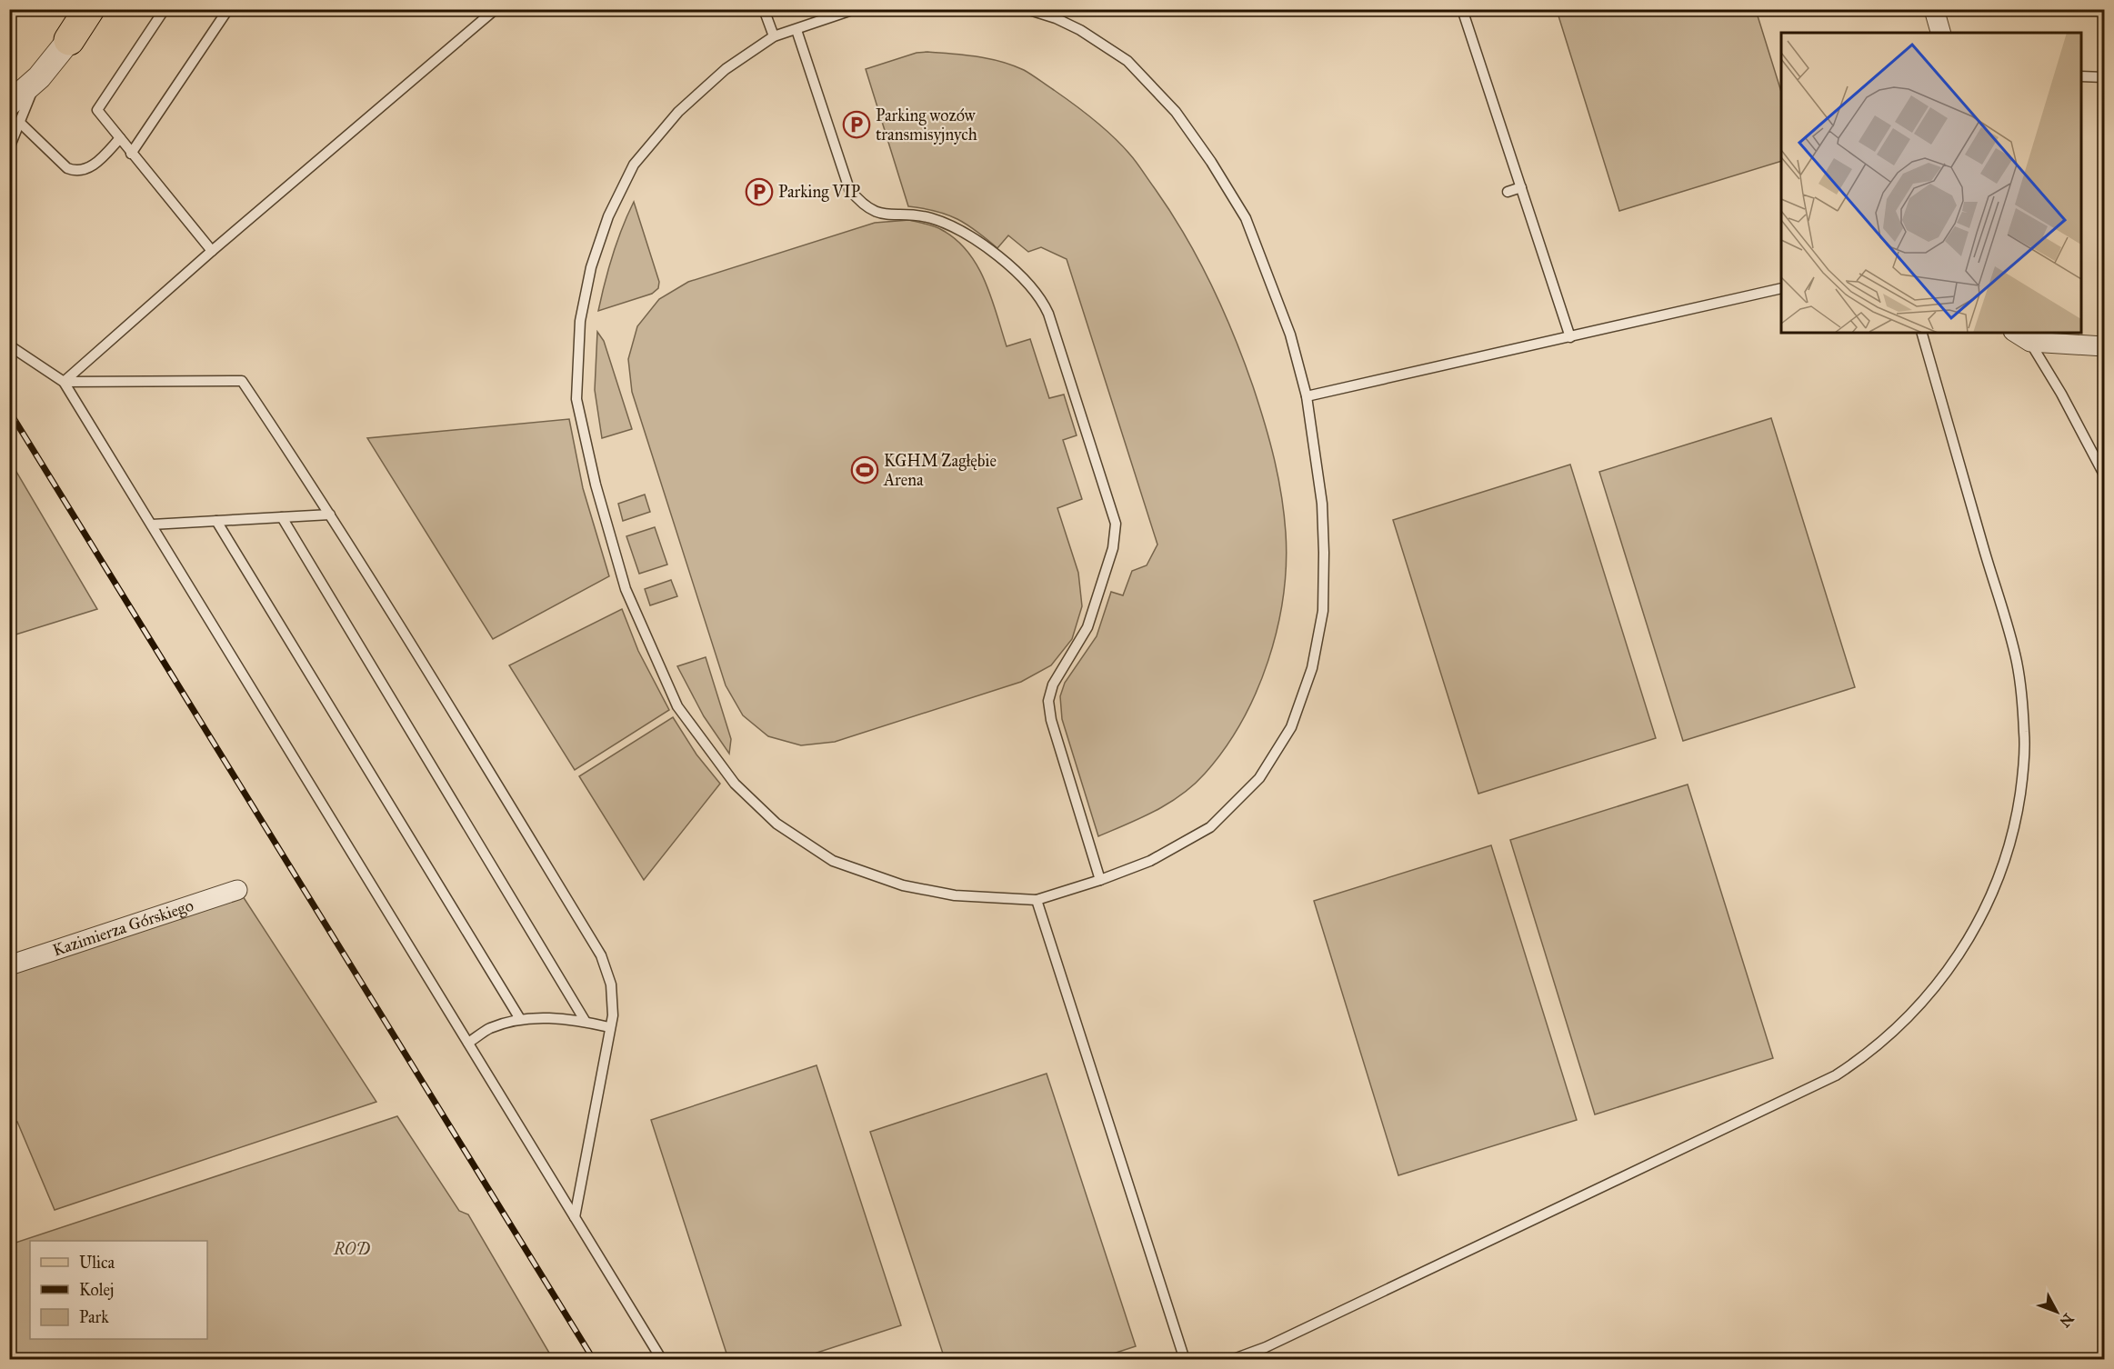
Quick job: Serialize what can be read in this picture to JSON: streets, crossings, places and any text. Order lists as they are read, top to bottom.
{
  "streets": {
    "street": ["Kazimierza Górskiego"]
  },
  "parks": ["ROD"],
  "places": {
    "parking": ["Parking wozów transmisyjnych", "Parking VIP"],
    "sports": ["KGHM Zagłębie Arena"]
  },
  "legend": ["Ulica", "Kolej", "Park"],
  "north": "bottom right"
}
